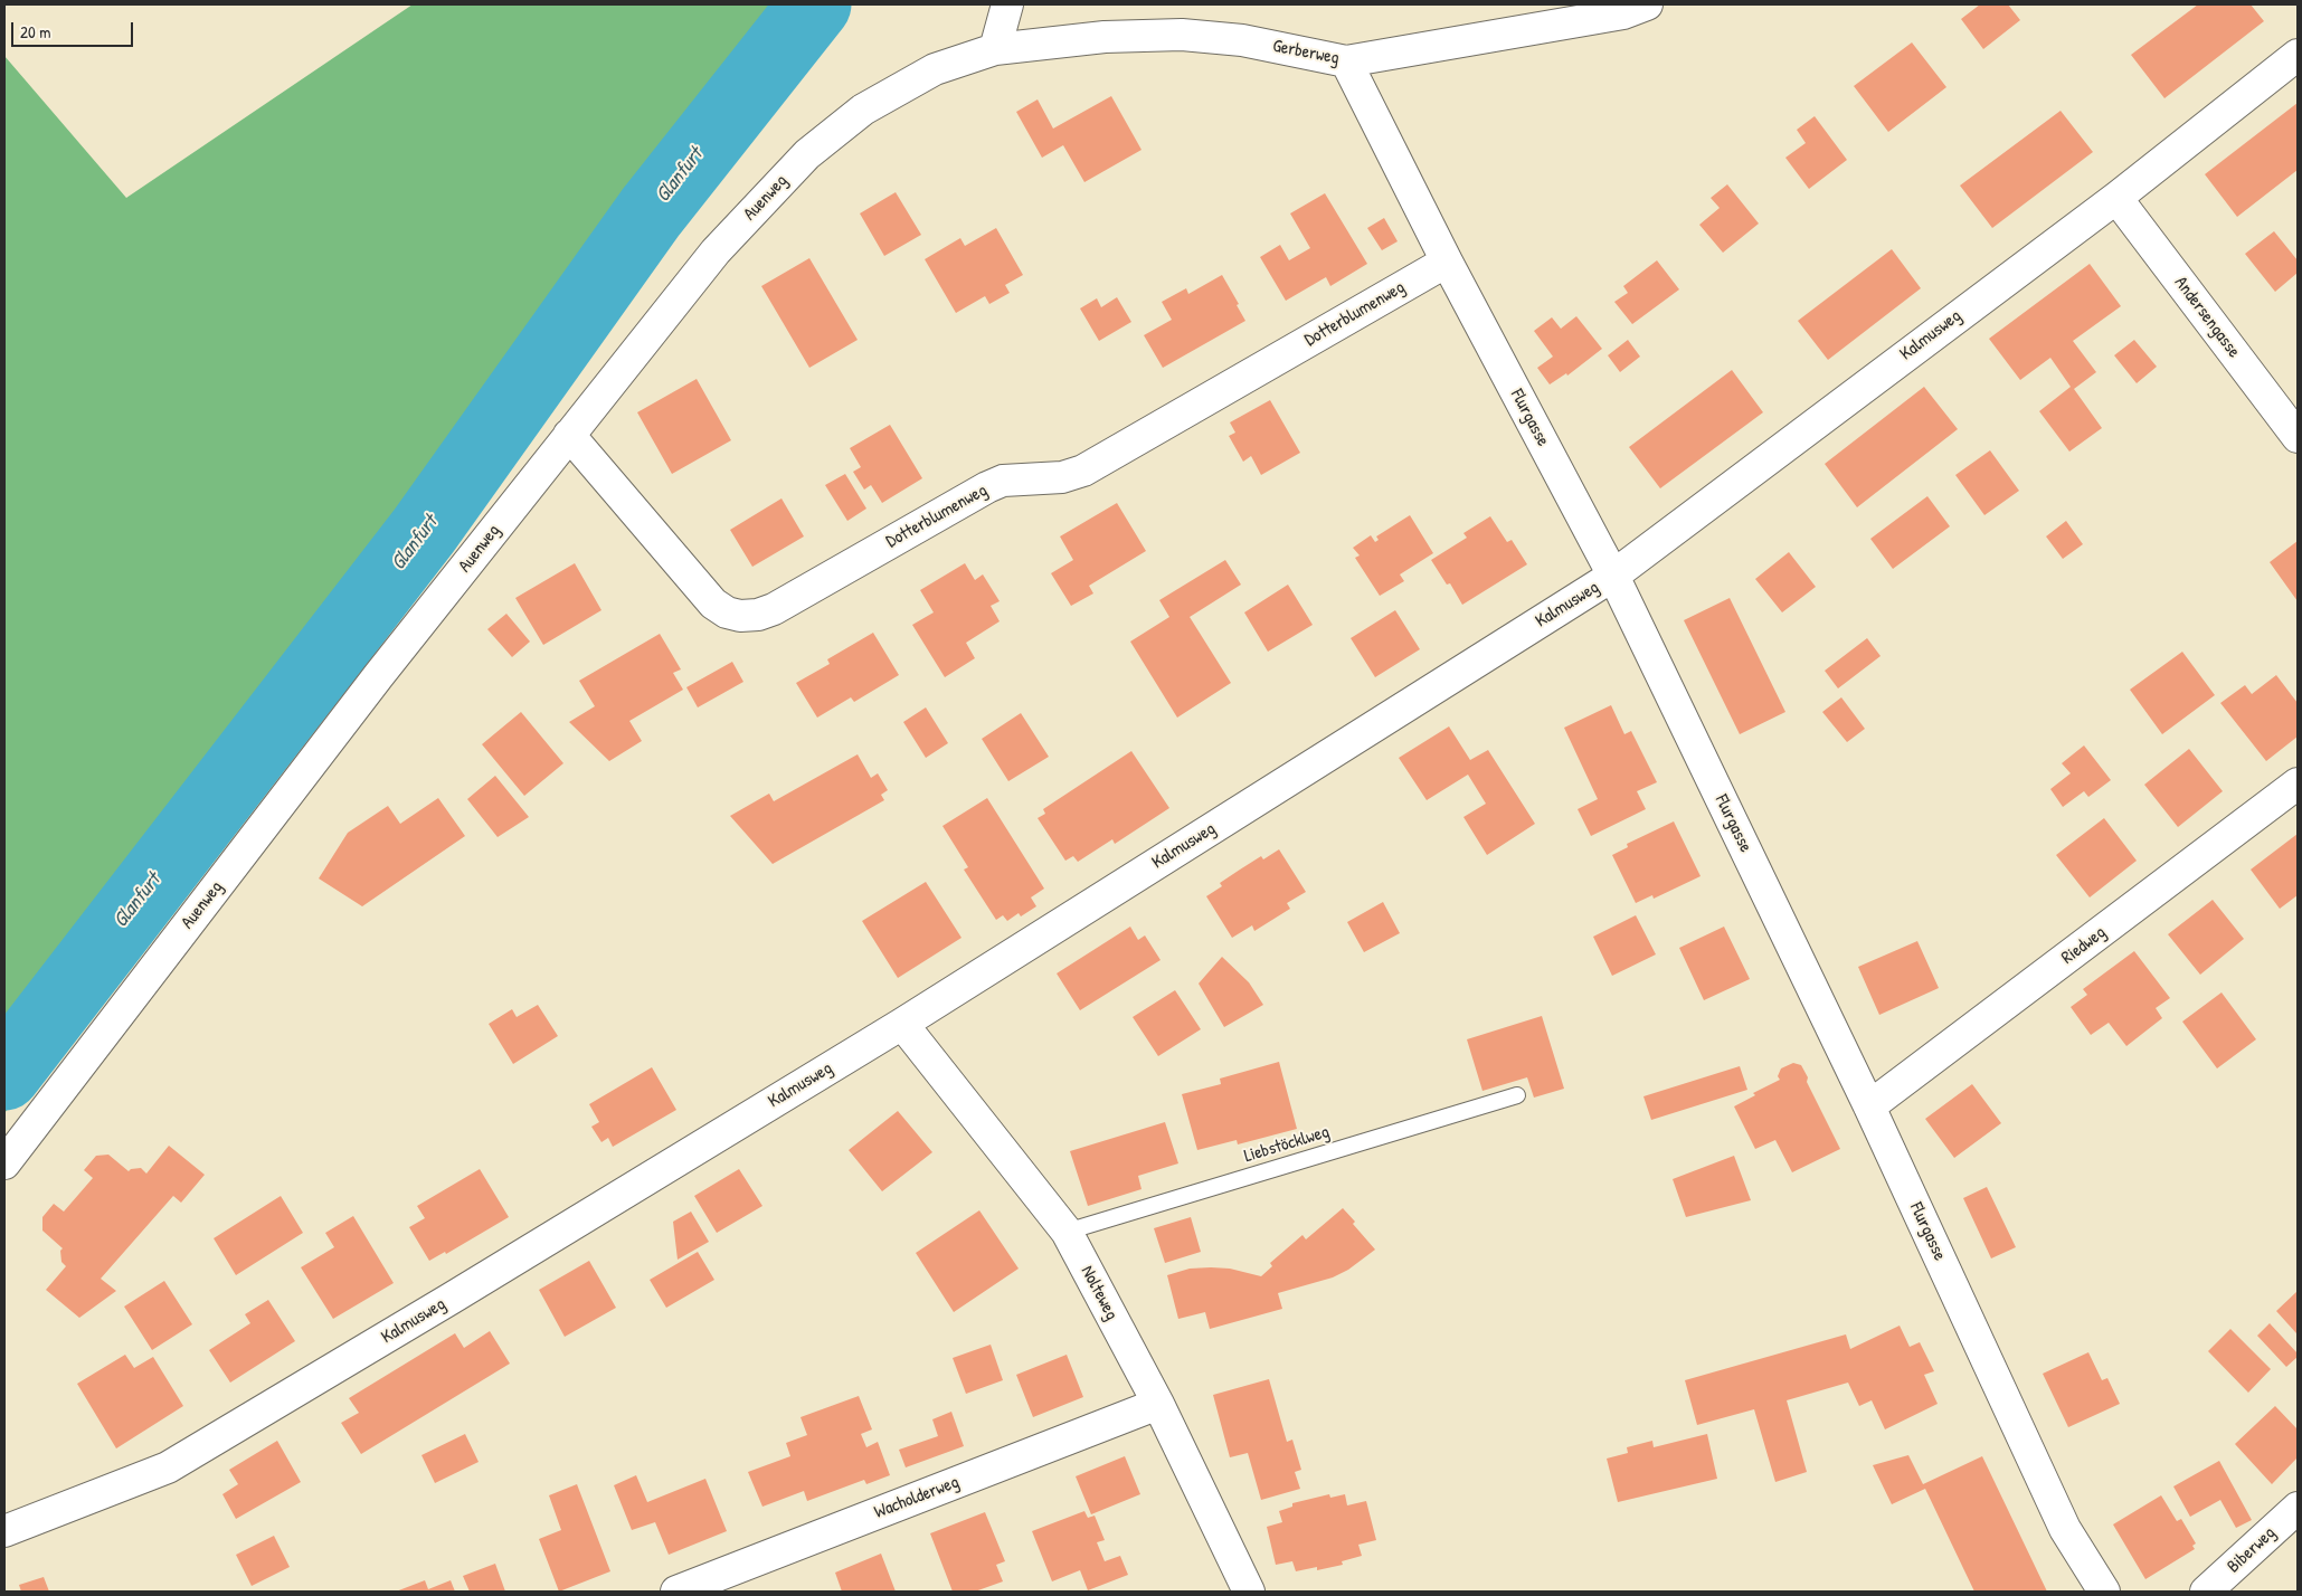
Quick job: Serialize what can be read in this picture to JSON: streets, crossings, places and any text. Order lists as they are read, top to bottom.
{
  "streets": {
    "street": [
      "Gerberweg",
      "Auenweg",
      "Dotterblumenweg",
      "Andersengasse",
      "Kalmusweg",
      "Flurgasse",
      "Riedweg",
      "Nolteweg",
      "Wacholderweg",
      "Biberweg"
    ],
    "lane": ["Liebstöcklweg"]
  },
  "crossings": [
    ["Gerberweg", "Auenweg"],
    ["Gerberweg", "Flurgasse"],
    ["Auenweg", "Dotterblumenweg"],
    ["Dotterblumenweg", "Flurgasse"],
    ["Andersengasse", "Kalmusweg"],
    ["Kalmusweg", "Flurgasse"],
    ["Kalmusweg", "Nolteweg"],
    ["Flurgasse", "Riedweg"],
    ["Liebstöcklweg", "Nolteweg"],
    ["Nolteweg", "Wacholderweg"]
  ],
  "water": ["Glanfurt"],
  "scale_bar": "20 m"
}
